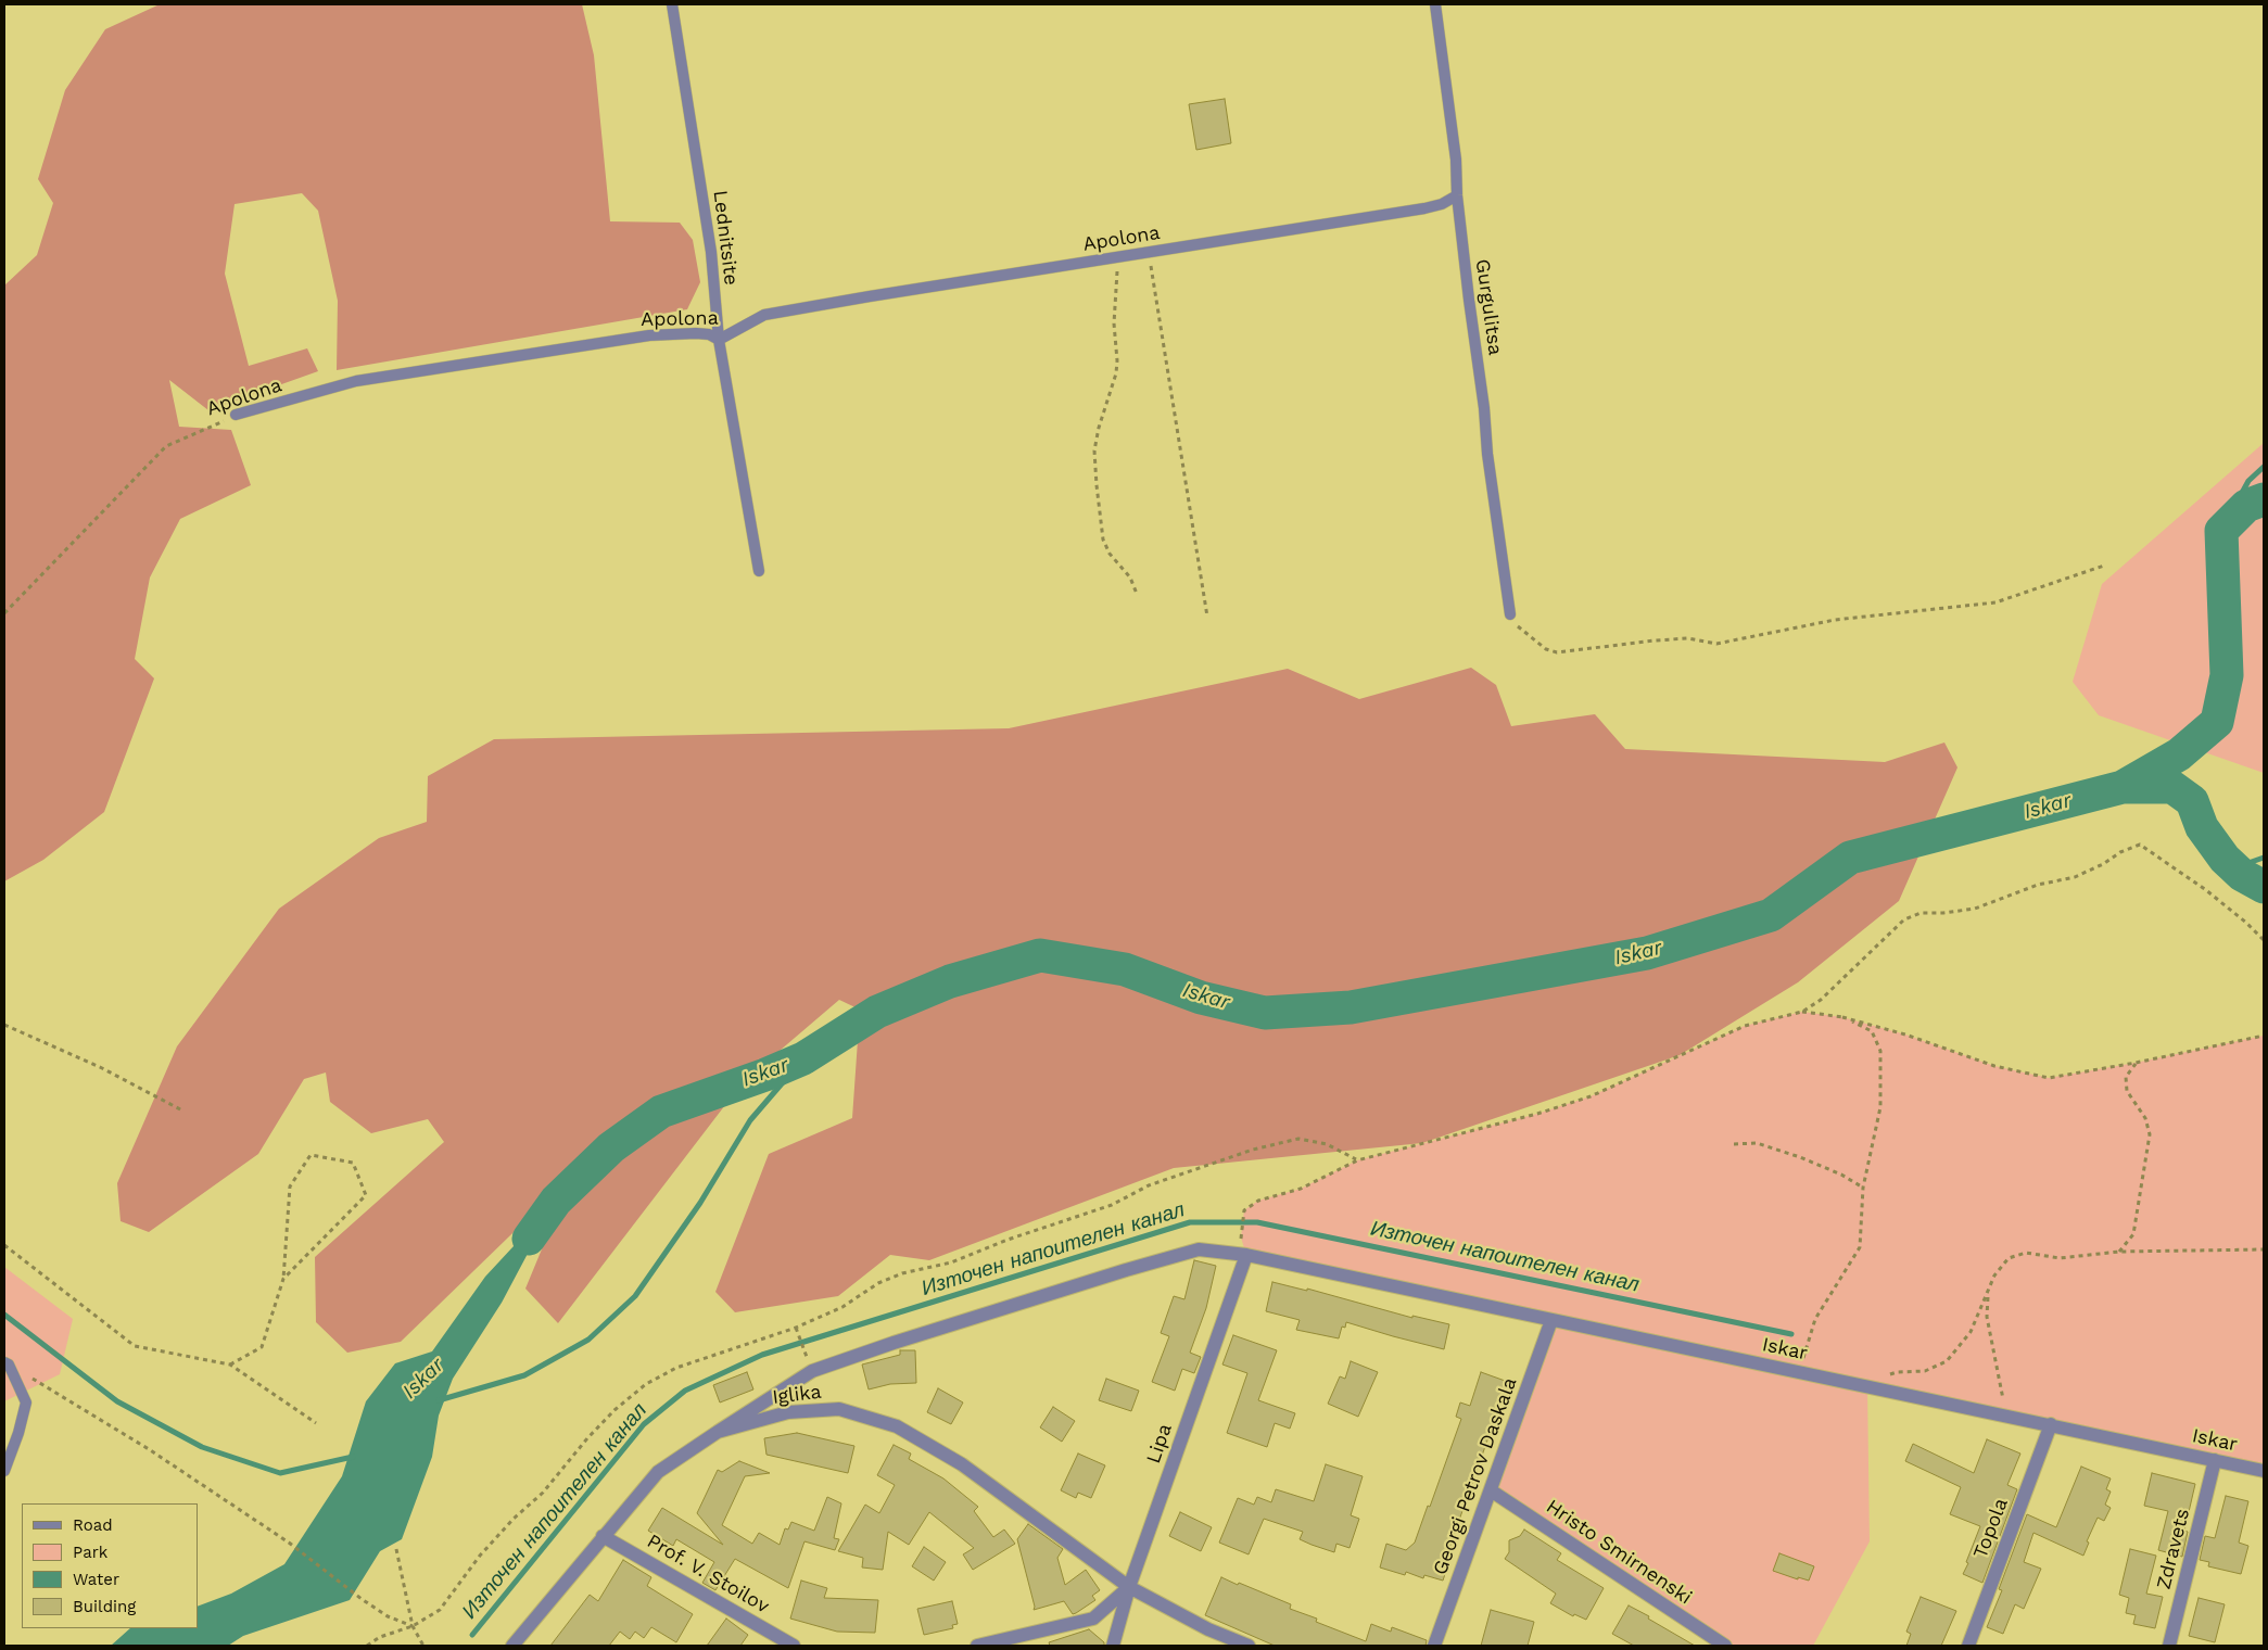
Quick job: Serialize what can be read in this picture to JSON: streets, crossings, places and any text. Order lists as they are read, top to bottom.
{
  "streets": {
    "street": [
      "Iskar",
      "Iglika",
      "Lipa",
      "Georgi Petrov Daskala",
      "Topola",
      "Zdravets",
      "Hristo Smirnenski",
      "Prof. V. Stoilov"
    ],
    "lane": ["Lednitsite", "Apolona", "Gurgulitsa"]
  },
  "crossings": [
    ["Lednitsite", "Apolona"],
    ["Apolona", "Gurgulitsa"],
    ["Iskar", "Iglika"],
    ["Iskar", "Lipa"],
    ["Iskar", "Georgi Petrov Daskala"],
    ["Iskar", "Topola"],
    ["Iskar", "Zdravets"],
    ["Iglika", "Lipa"],
    ["Iglika", "Prof. V. Stoilov"],
    ["Georgi Petrov Daskala", "Hristo Smirnenski"]
  ],
  "water": ["Iskar", "Източен напоителен канал"],
  "legend": [
    "Road",
    "Park",
    "Water",
    "Building"
  ]
}
